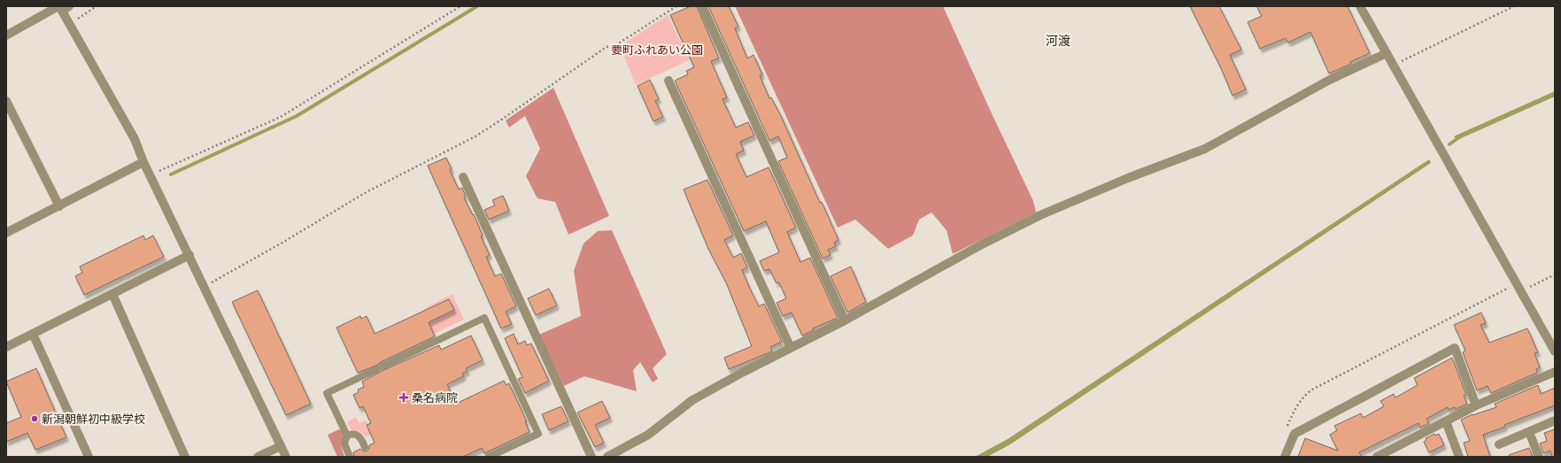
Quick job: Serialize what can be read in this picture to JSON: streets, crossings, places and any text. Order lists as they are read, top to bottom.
{
  "districts": ["河渡"],
  "parks": ["要町ふれあい公園"],
  "places": {
    "health": ["桑名病院"],
    "other": ["新潟朝鮮初中級学校"]
  }
}
